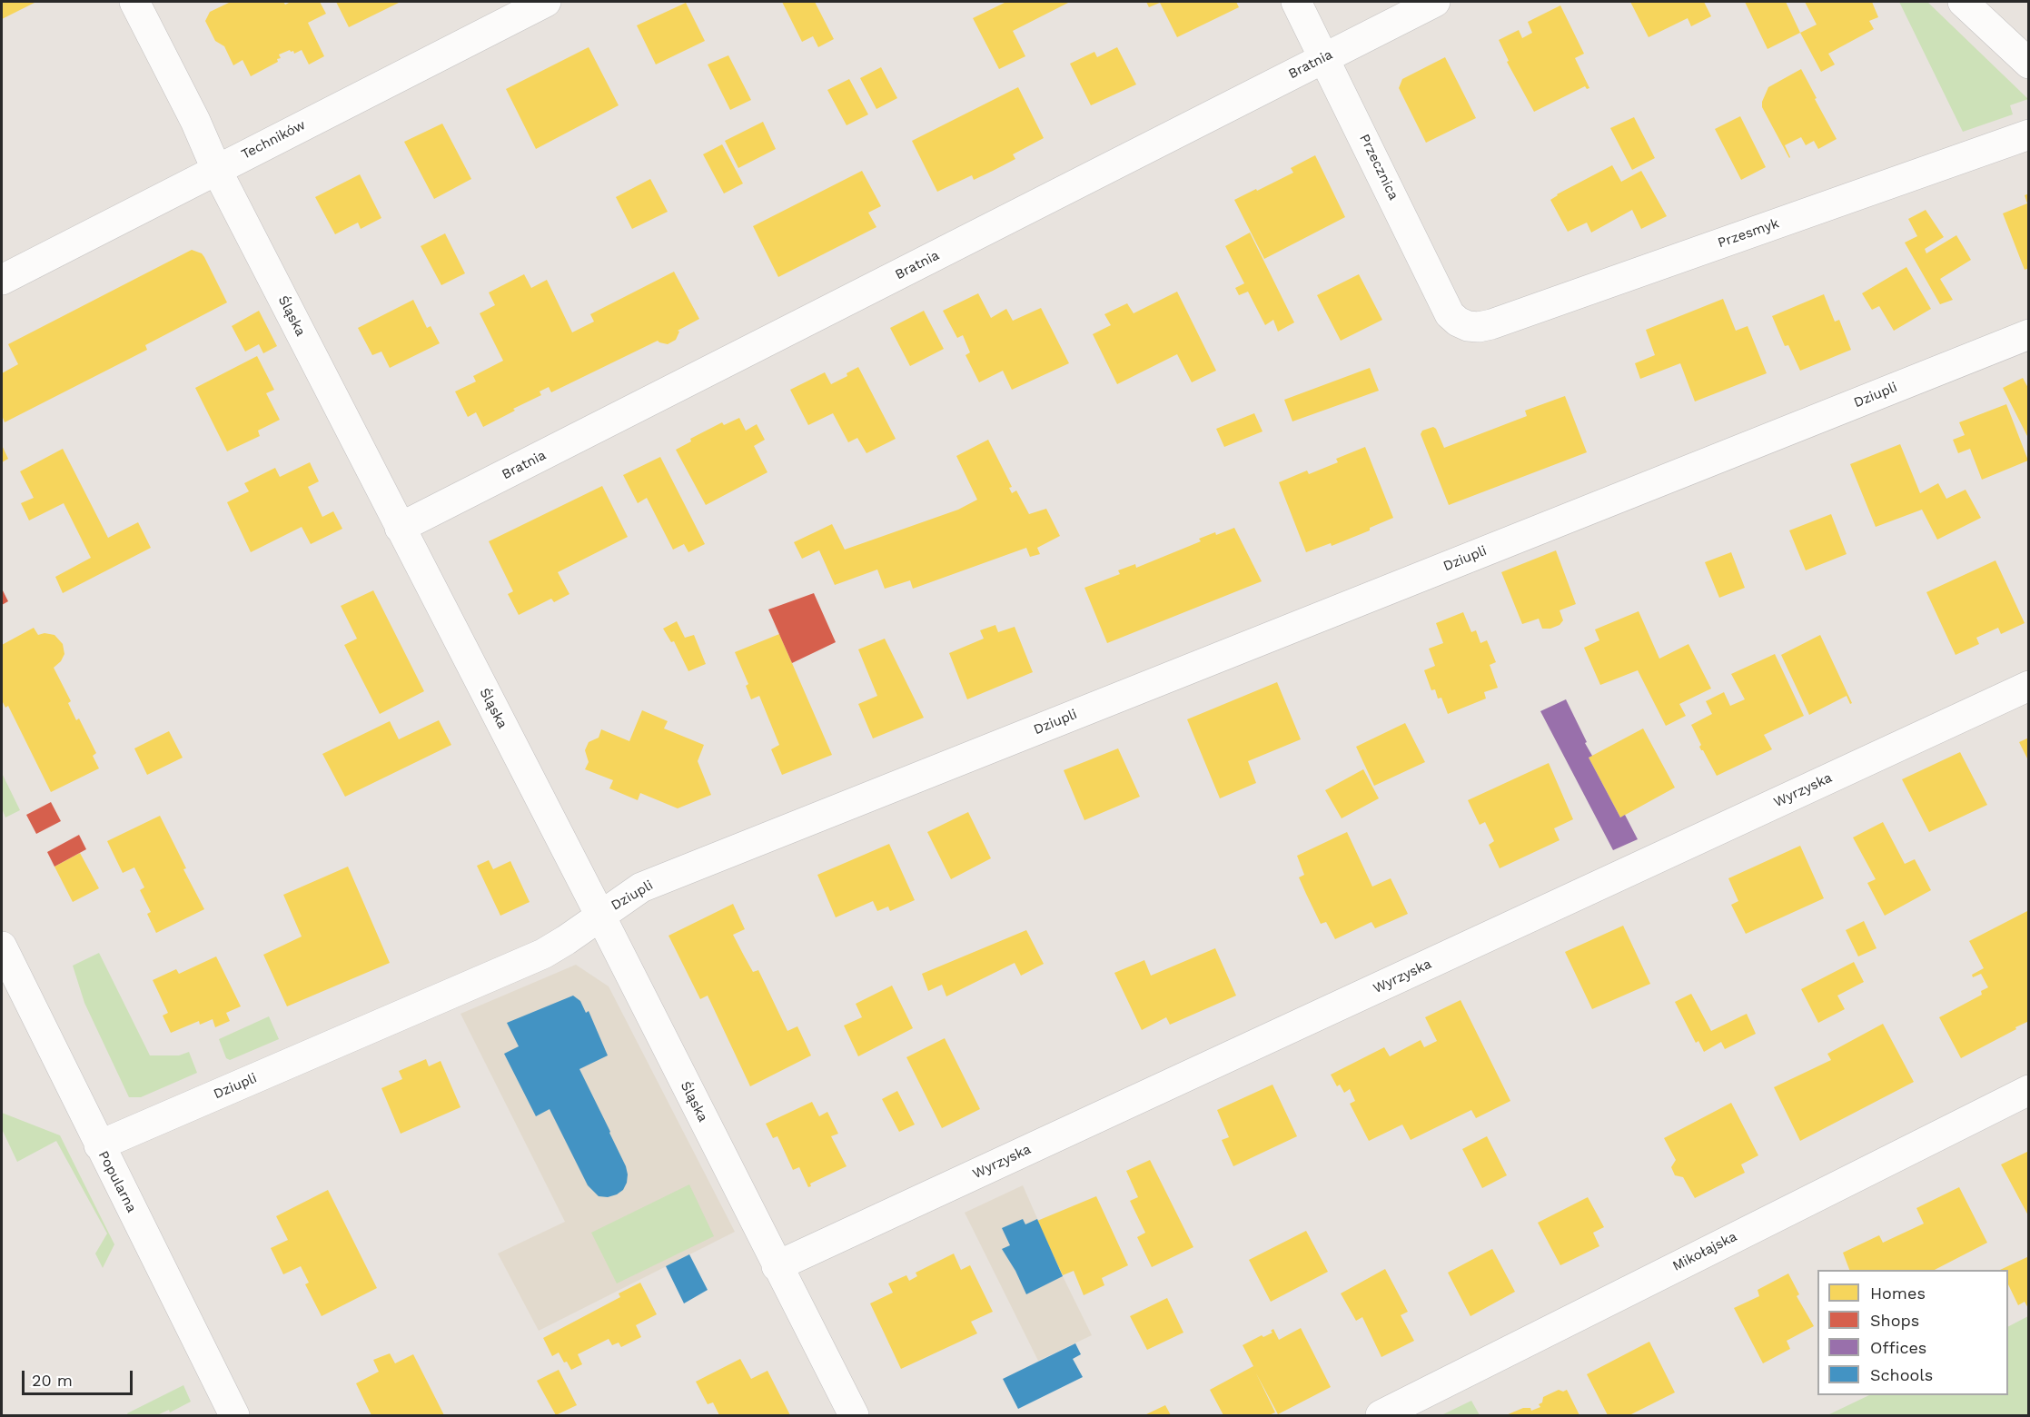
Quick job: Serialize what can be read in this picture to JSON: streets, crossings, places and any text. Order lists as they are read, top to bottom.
{
  "streets": {
    "street": [
      "Bratnia",
      "Techników",
      "Przecznica",
      "Przesmyk",
      "Śląska",
      "Dziupli",
      "Wyrzyska",
      "Popularna",
      "Mikołajska"
    ]
  },
  "crossings": [
    ["Bratnia", "Przecznica"],
    ["Bratnia", "Śląska"],
    ["Techników", "Śląska"],
    ["Przecznica", "Przesmyk"],
    ["Śląska", "Dziupli"],
    ["Śląska", "Wyrzyska"],
    ["Dziupli", "Popularna"]
  ],
  "legend": [
    "Homes",
    "Shops",
    "Offices",
    "Schools"
  ],
  "scale_bar": "20 m"
}
